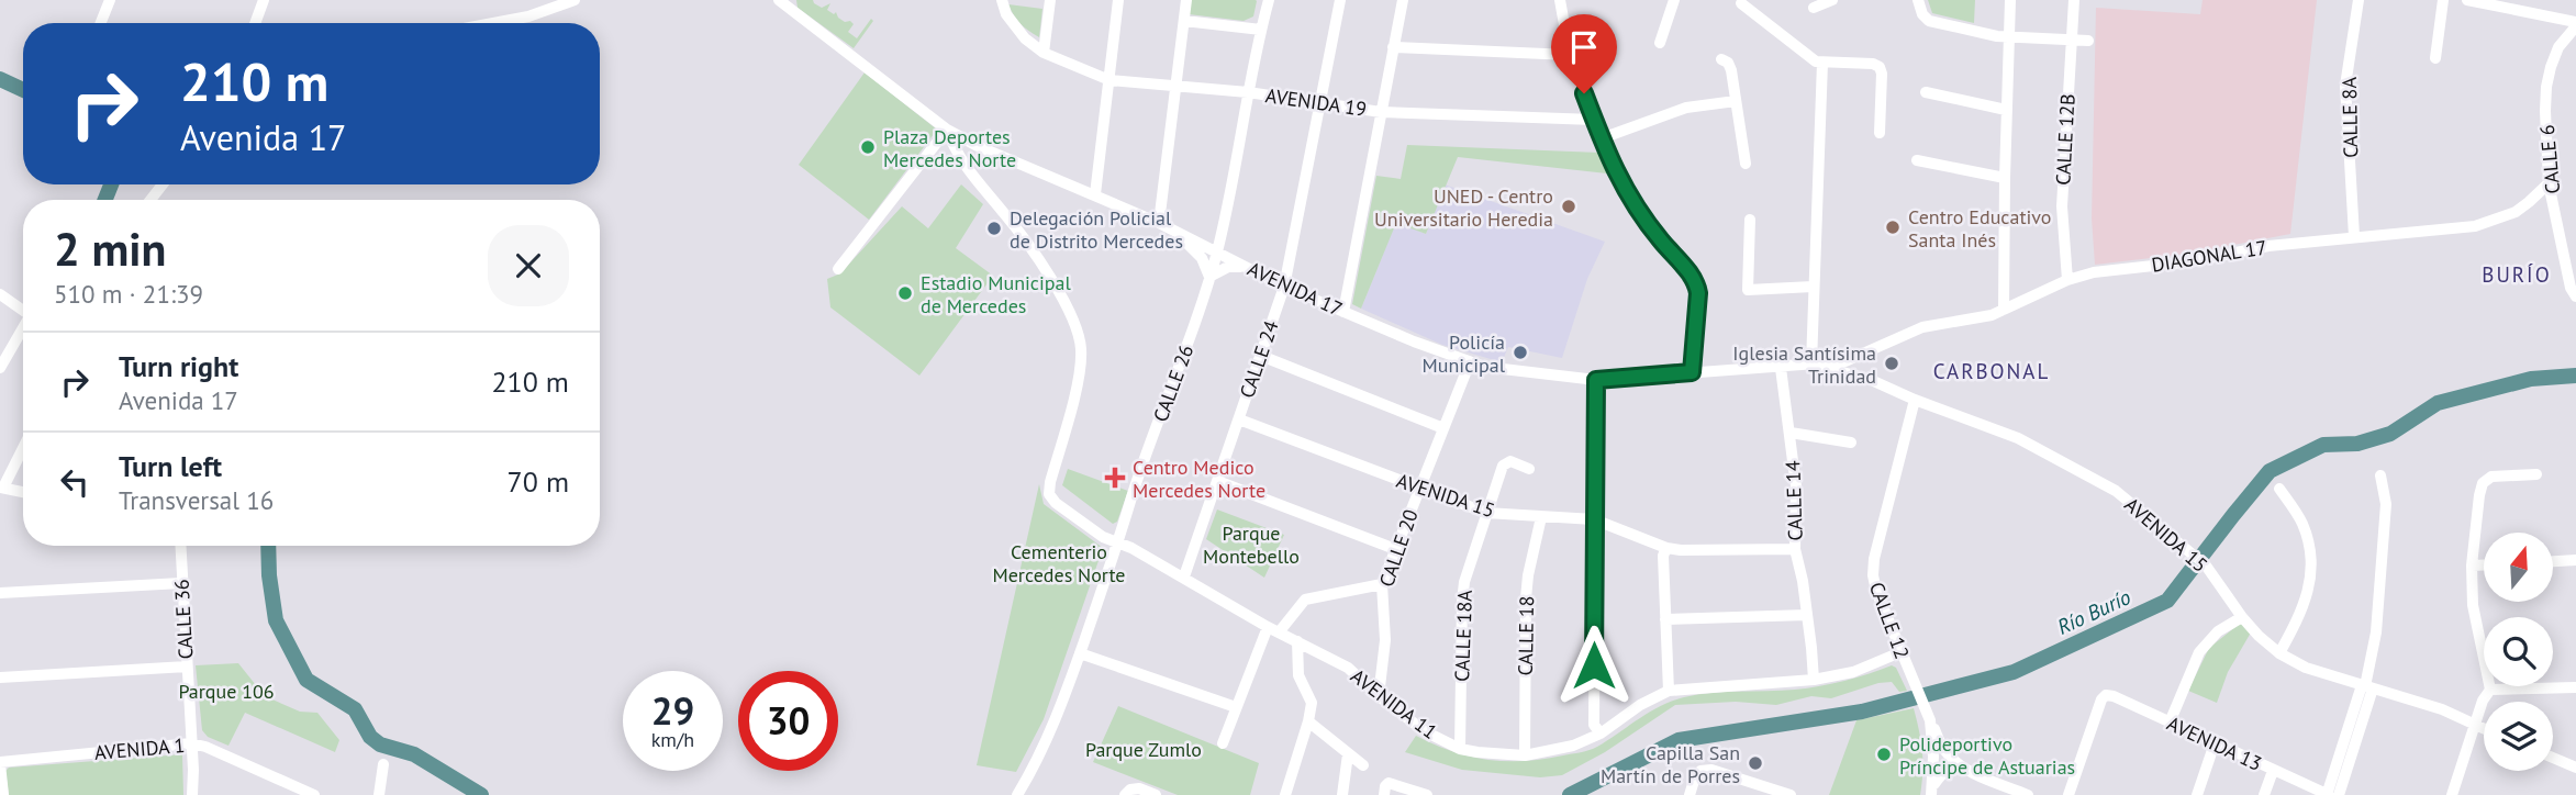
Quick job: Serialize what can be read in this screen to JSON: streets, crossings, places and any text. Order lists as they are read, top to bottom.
{
  "streets": {
    "street": [
      "AVENIDA 19",
      "CALLE 8A",
      "CALLE 12B",
      "CALLE 6",
      "DIAGONAL 17",
      "AVENIDA 17",
      "CALLE 24",
      "CALLE 26",
      "AVENIDA 15",
      "CALLE 14",
      "CALLE 20",
      "CALLE 36",
      "CALLE 12",
      "CALLE 18A",
      "CALLE 18",
      "AVENIDA 11",
      "AVENIDA 13",
      "AVENIDA 1"
    ]
  },
  "crossings": [
    ["AVENIDA 19", "CALLE 24"],
    ["AVENIDA 19", "CALLE 26"],
    ["CALLE 8A", "DIAGONAL 17"],
    ["CALLE 12B", "DIAGONAL 17"],
    ["CALLE 6", "DIAGONAL 17"],
    ["DIAGONAL 17", "AVENIDA 17"],
    ["AVENIDA 17", "CALLE 24"],
    ["AVENIDA 17", "CALLE 26"],
    ["AVENIDA 17", "AVENIDA 15"],
    ["AVENIDA 17", "CALLE 14"],
    ["AVENIDA 17", "CALLE 20"],
    ["CALLE 24", "AVENIDA 15"],
    ["CALLE 24", "AVENIDA 11"],
    ["CALLE 26", "AVENIDA 11"],
    ["AVENIDA 15", "CALLE 14"],
    ["AVENIDA 15", "CALLE 20"],
    ["AVENIDA 15", "CALLE 12"],
    ["AVENIDA 15", "CALLE 18A"],
    ["AVENIDA 15", "CALLE 18"],
    ["CALLE 14", "AVENIDA 11"],
    ["CALLE 20", "AVENIDA 11"],
    ["CALLE 36", "AVENIDA 1"],
    ["CALLE 12", "AVENIDA 11"],
    ["CALLE 18A", "AVENIDA 11"],
    ["CALLE 18", "AVENIDA 11"]
  ],
  "districts": ["BURÍO", "CARBONAL"],
  "water": ["Río Burío"],
  "parks": [
    "Parque Montebello",
    "Cementerio Mercedes Norte",
    "Parque 106",
    "Parque Zumlo"
  ],
  "places": {
    "other": [
      "Plaza Deportes Mercedes Norte",
      "UNED - Centro Universitario Heredia",
      "Centro Educativo Santa Inés",
      "Delegación Policial de Distrito Mercedes",
      "Estadio Municipal de Mercedes",
      "Policía Municipal",
      "Iglesia Santísima Trinidad",
      "Polideportivo Príncipe de Astuarias",
      "Capilla San Martín de Porres"
    ],
    "health": ["Centro Medico Mercedes Norte"]
  },
  "north": "top",
  "page": {
    "turn": ["210 m", "Avenida 17"],
    "heading": ["2 min", "510 m · 21:39"],
    "list": [
      {
        "name": "Turn right",
        "note": "Avenida 17",
        "value": "210 m"
      },
      {
        "name": "Turn left",
        "note": "Transversal 16",
        "value": "70 m"
      }
    ],
    "speed": "29 km/h",
    "limit": "30"
  }
}
